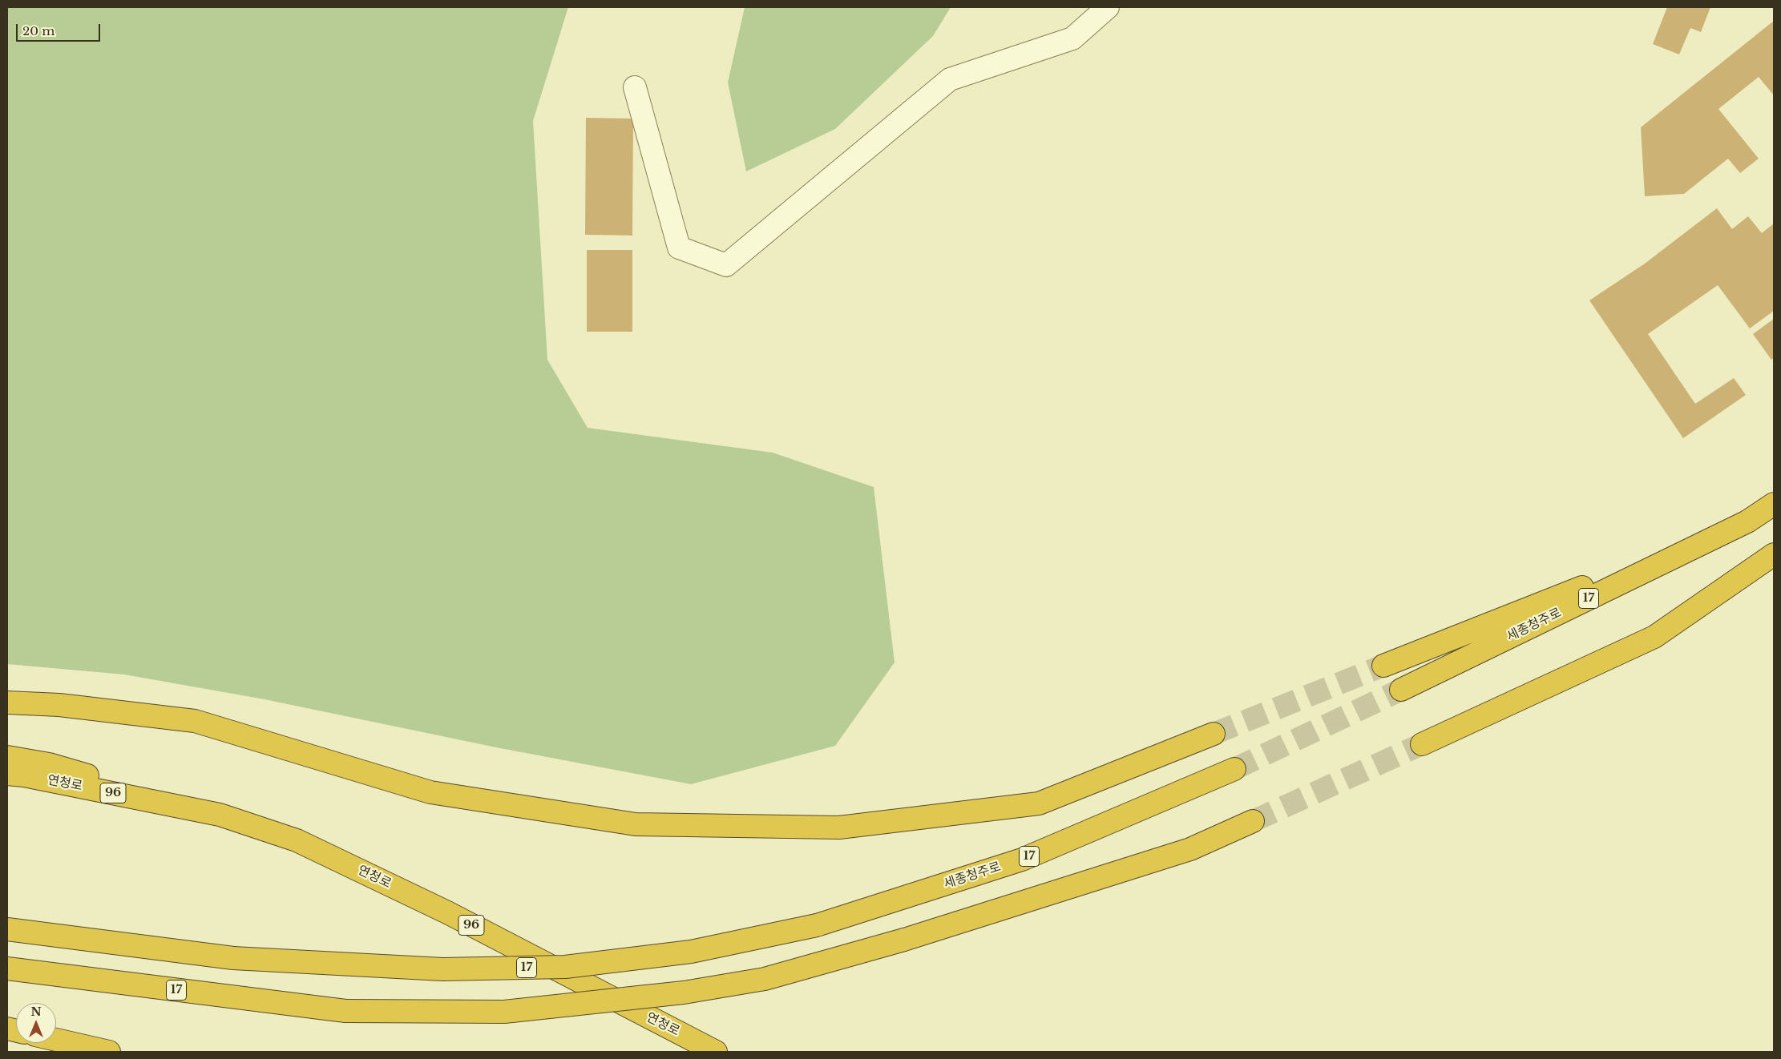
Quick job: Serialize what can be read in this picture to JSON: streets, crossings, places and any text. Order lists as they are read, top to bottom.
{
  "streets": {
    "highway": [
      "17",
      "세종청주로",
      "연청로",
      "96"
    ]
  },
  "scale_bar": "20 m",
  "north": "top"
}
